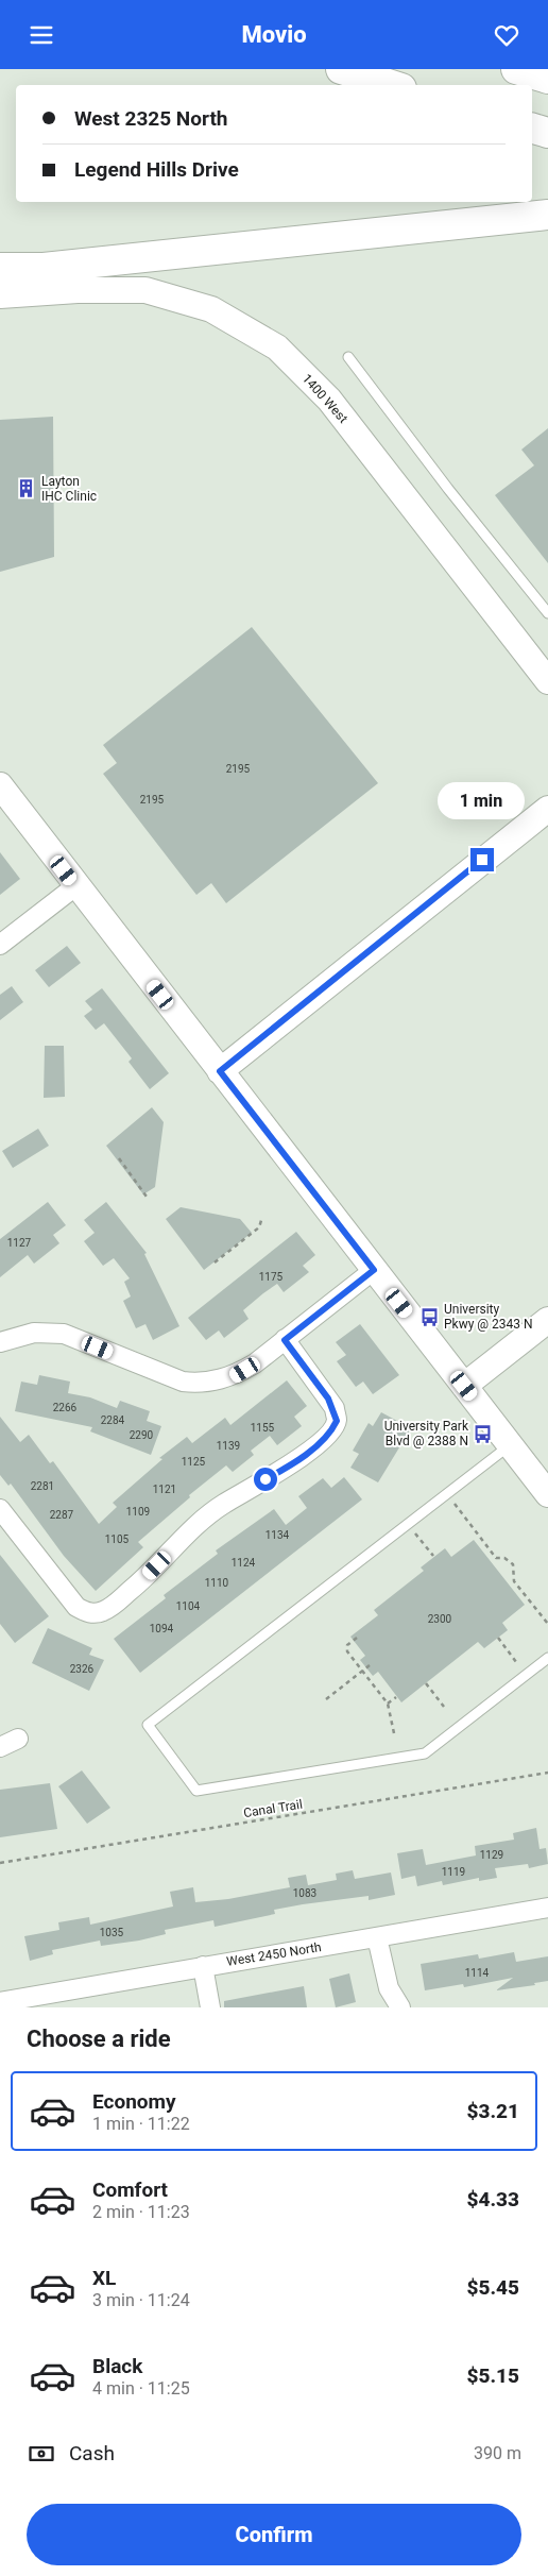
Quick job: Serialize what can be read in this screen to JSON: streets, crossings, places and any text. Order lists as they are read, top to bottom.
{
  "streets": {
    "street": ["1400 West", "West 2450 North"],
    "path": ["Canal Trail"]
  },
  "places": {
    "building": ["Layton IHC Clinic"],
    "bus stop": ["University Pkwy @ 2343 N", "University Park Blvd @ 2388 N"]
  },
  "house_numbers": [
    "2195",
    "2195",
    "1127",
    "1175",
    "2266",
    "2284",
    "1155",
    "2290",
    "1139",
    "1125",
    "2281",
    "1121",
    "1109",
    "2287",
    "1134",
    "1105",
    "1124",
    "1110",
    "1104",
    "2300",
    "1094",
    "2326",
    "1129",
    "1119",
    "1083",
    "1035",
    "1114"
  ],
  "page": {
    "header": "Movio",
    "banner": ["West 2325 North", "Legend Hills Drive"],
    "bubble": "1 min",
    "heading": "Choose a ride",
    "list": [
      {
        "name": "Economy",
        "note": "1 min · 11:22",
        "value": "$3.21"
      },
      {
        "name": "Comfort",
        "note": "2 min · 11:23",
        "value": "$4.33"
      },
      {
        "name": "XL",
        "note": "3 min · 11:24",
        "value": "$5.45"
      },
      {
        "name": "Black",
        "note": "4 min · 11:25",
        "value": "$5.15"
      }
    ],
    "pay": ["Cash", "390 m"],
    "buttons": "Confirm"
  }
}
